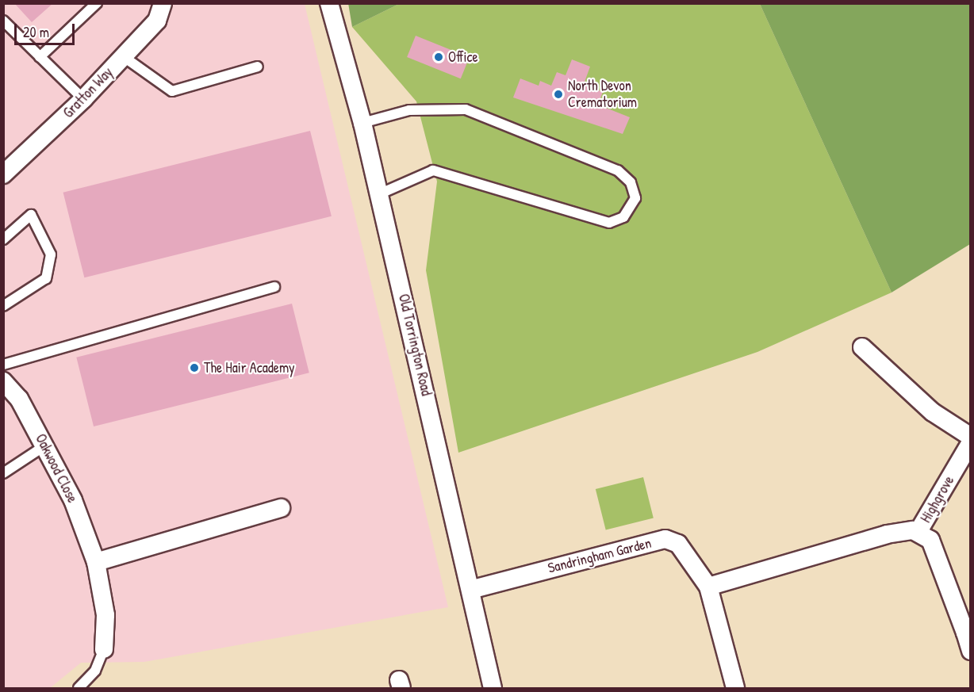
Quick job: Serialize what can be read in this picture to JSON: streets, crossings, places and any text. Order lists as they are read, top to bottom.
{
  "streets": {
    "street": [
      "Gratton Way",
      "Old Torrington Road",
      "Oakwood Close",
      "Highgrove",
      "Sandringham Garden"
    ]
  },
  "crossings": [
    ["Old Torrington Road", "Sandringham Garden"]
  ],
  "places": ["Office", "North Devon Crematorium", "The Hair Academy"],
  "scale_bar": "20 m"
}
